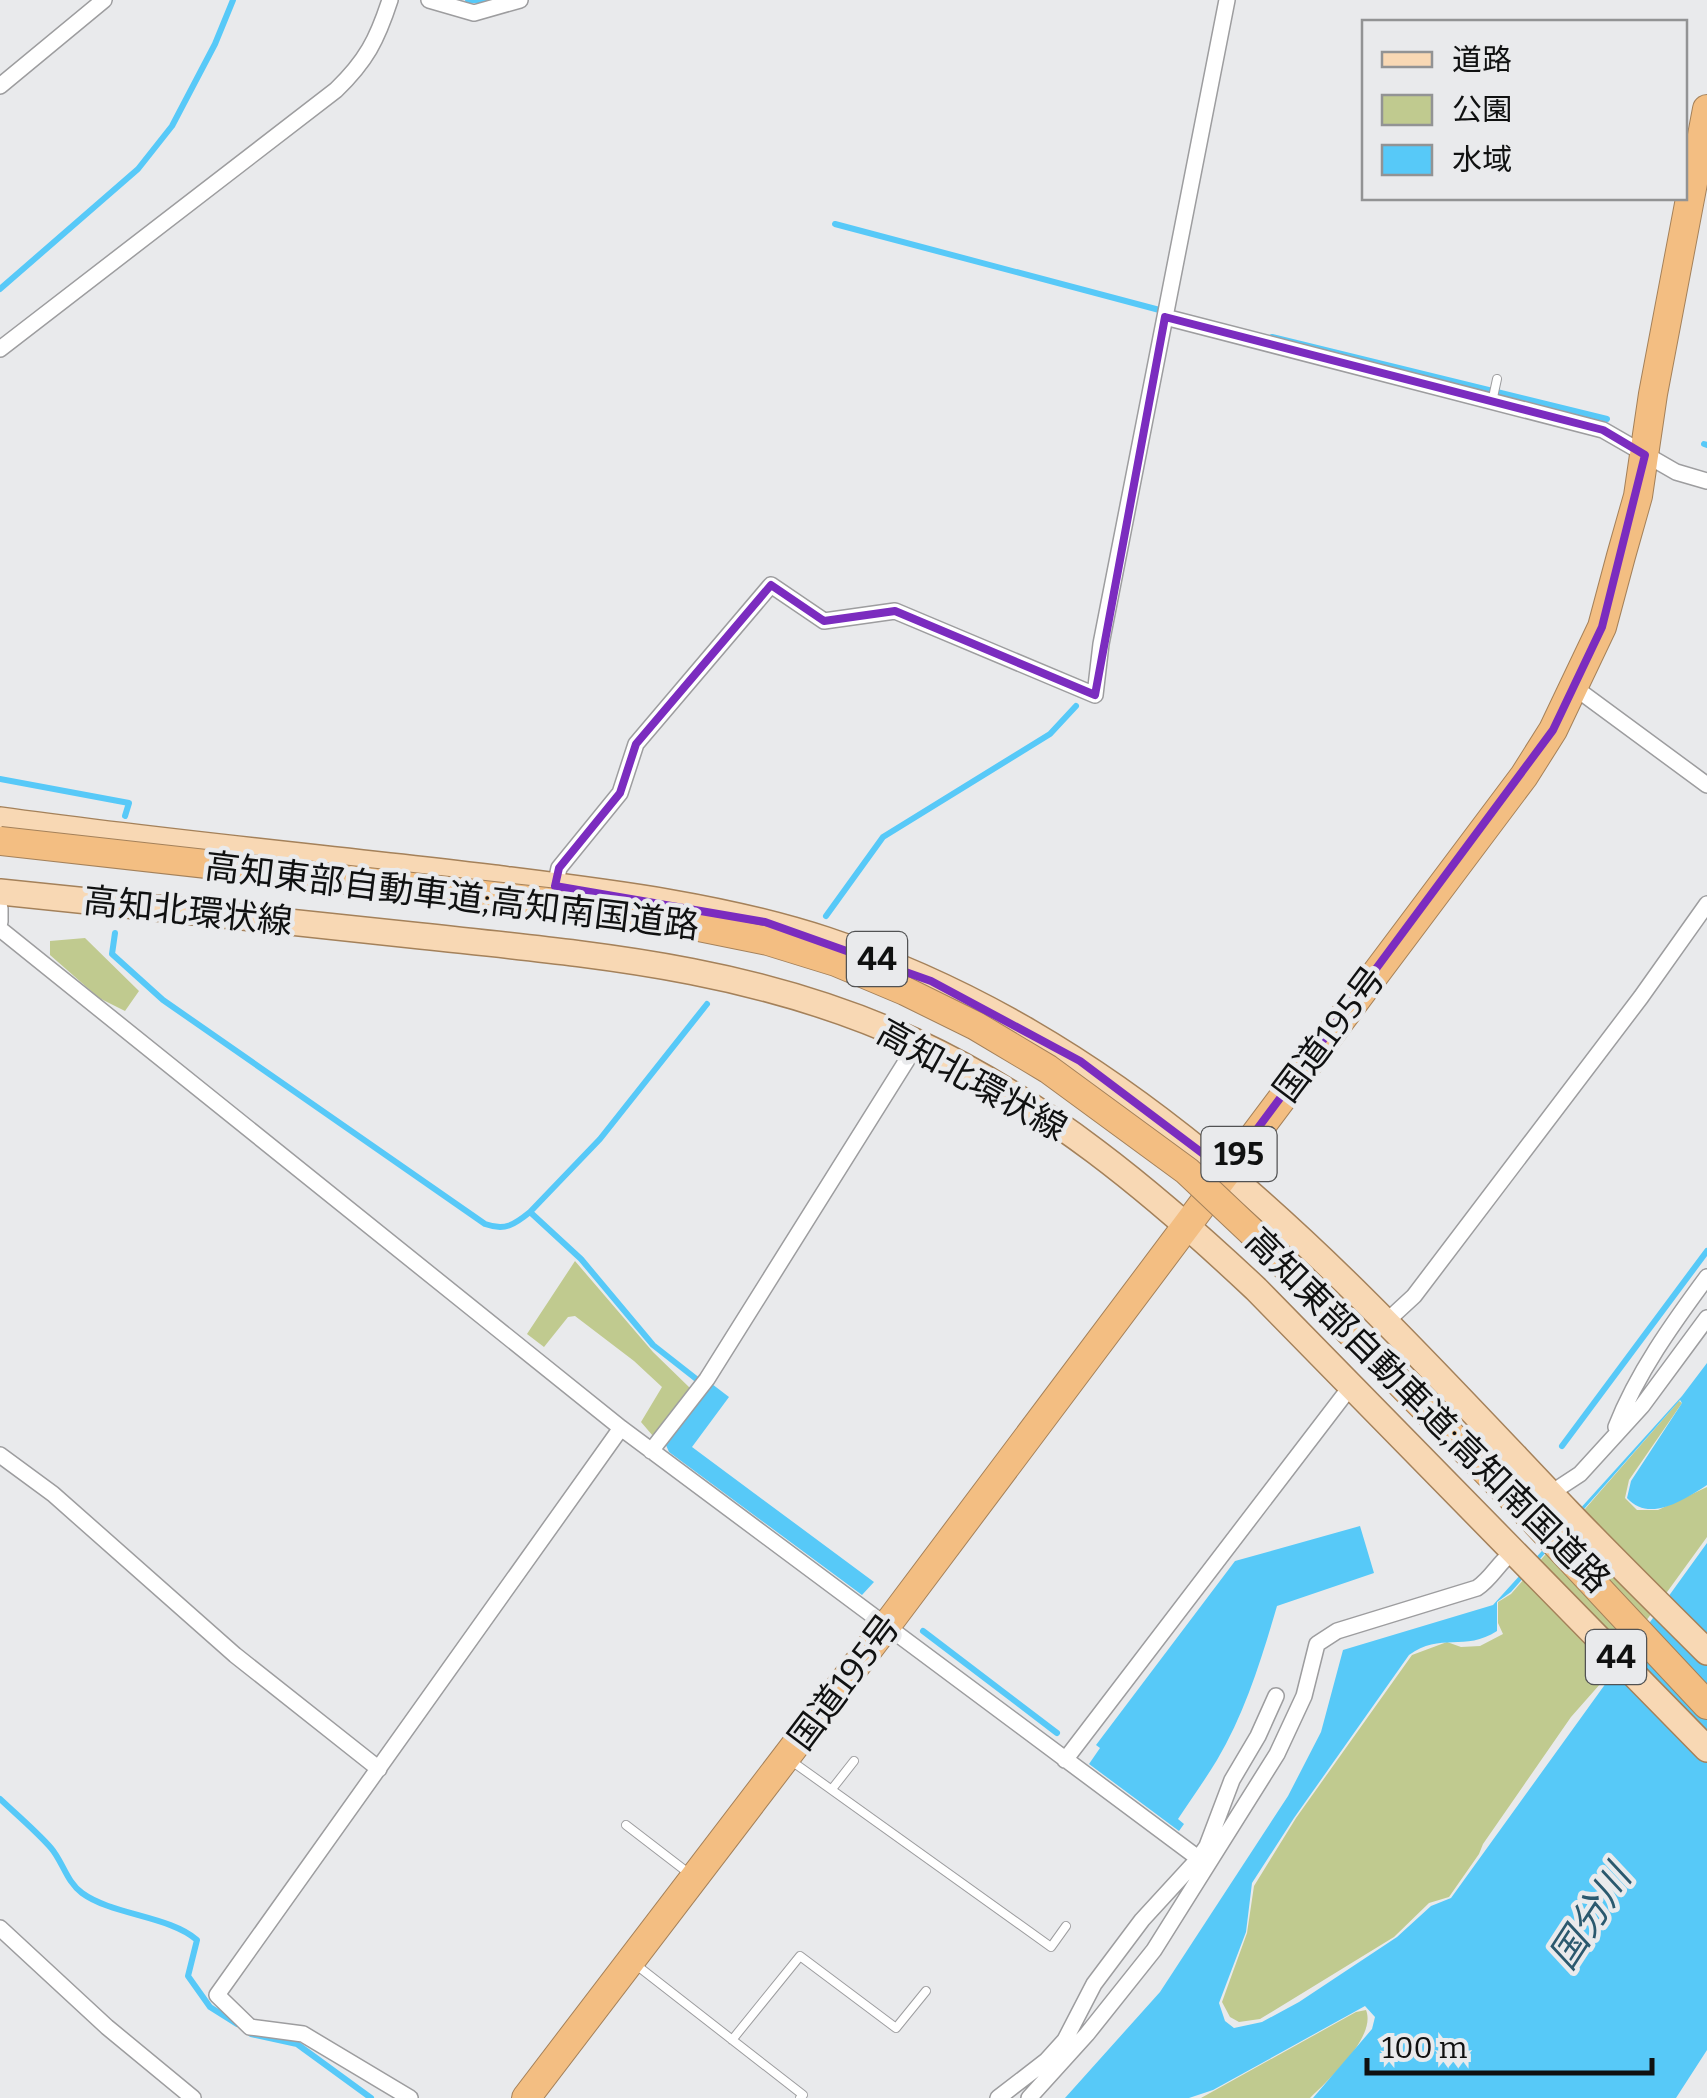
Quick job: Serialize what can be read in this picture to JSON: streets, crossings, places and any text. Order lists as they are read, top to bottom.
{
  "streets": {
    "highway": ["高知東部自動車道;高知南国道路", "国道195号", "195"],
    "main road": ["高知北環状線", "44"]
  },
  "crossings": [
    ["高知北環状線", "国道195号"]
  ],
  "water": ["国分川"],
  "legend": ["道路", "公園", "水域"],
  "scale_bar": "100 m"
}
